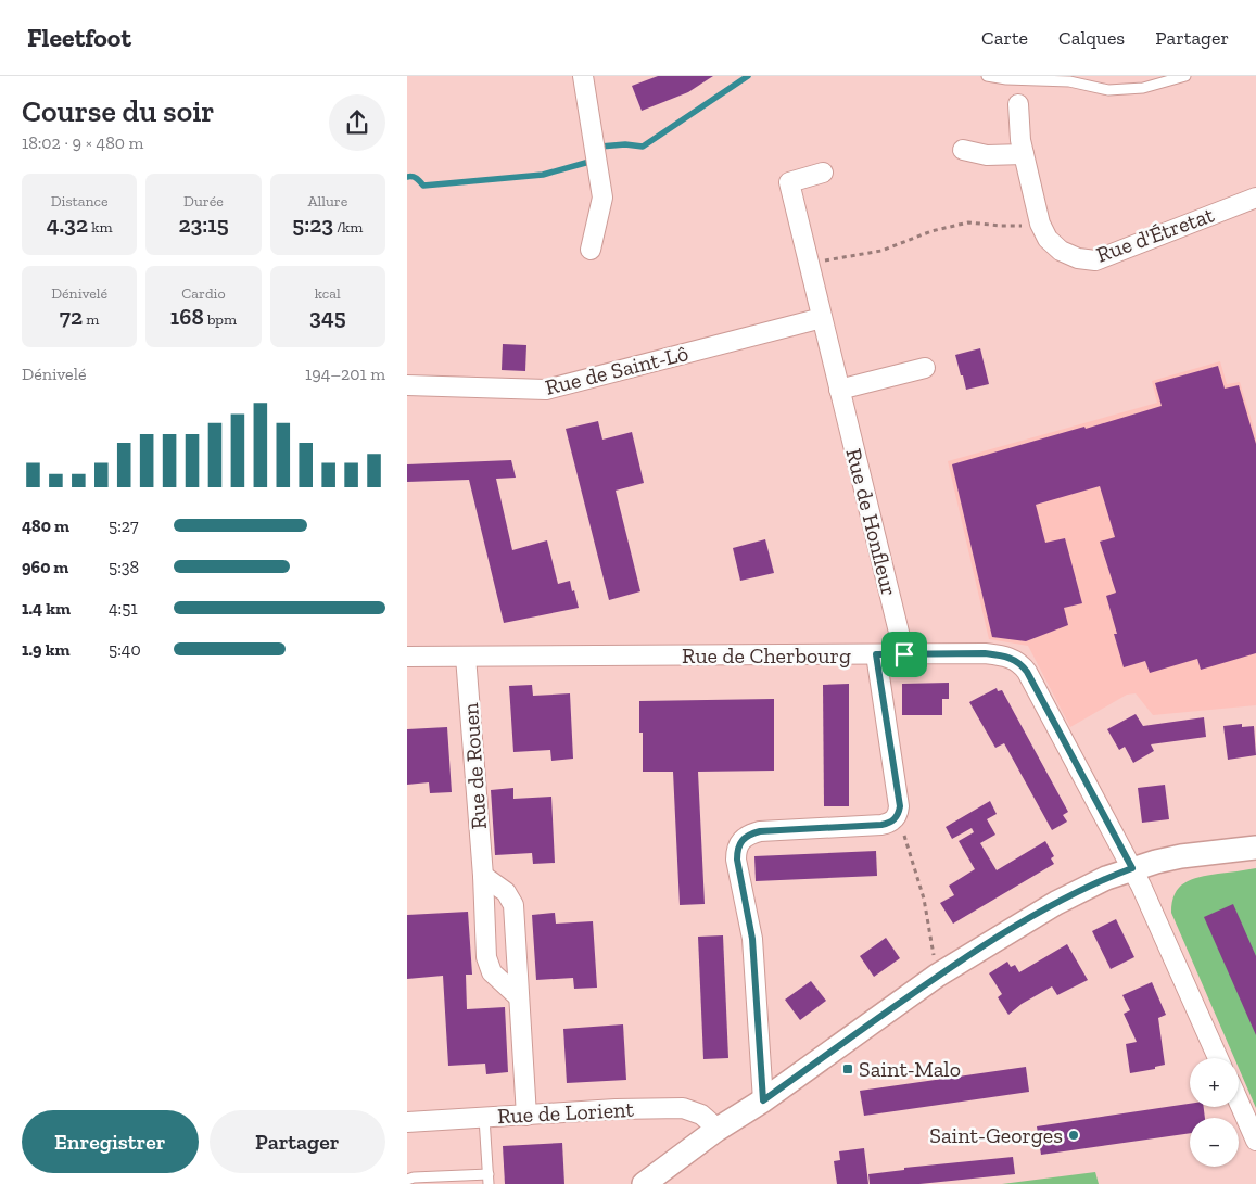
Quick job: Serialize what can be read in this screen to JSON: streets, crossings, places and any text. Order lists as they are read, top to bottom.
{
  "streets": {
    "street": [
      "Rue d'Étretat",
      "Rue de Saint-Lô",
      "Rue de Honfleur",
      "Rue de Cherbourg",
      "Rue de Rouen",
      "Rue de Lorient"
    ]
  },
  "crossings": [
    ["Rue de Saint-Lô", "Rue de Honfleur"],
    ["Rue de Honfleur", "Rue de Cherbourg"],
    ["Rue de Cherbourg", "Rue de Rouen"]
  ],
  "places": {
    "transit": ["Saint-Malo"],
    "other": ["Saint-Georges"]
  },
  "page": {
    "header": "Fleetfoot",
    "nav": ["Carte", "Calques", "Partager"],
    "heading": ["Course du soir", "18:02 · 9 × 480 m"],
    "stats": [
      ["Distance", "4.32 km"],
      ["Durée", "23:15"],
      ["Allure", "5:23 /km"],
      ["Dénivelé", "72 m"],
      ["Cardio", "168 bpm"],
      ["kcal", "345"]
    ],
    "chart": ["Dénivelé", "194–201 m"],
    "list": [
      {
        "name": "480 m",
        "note": "5:27"
      },
      {
        "name": "960 m",
        "note": "5:38"
      },
      {
        "name": "1.4 km",
        "note": "4:51"
      },
      {
        "name": "1.9 km",
        "note": "5:40"
      }
    ],
    "map_buttons": ["+", "−"],
    "buttons": ["Enregistrer", "Partager"]
  }
}
